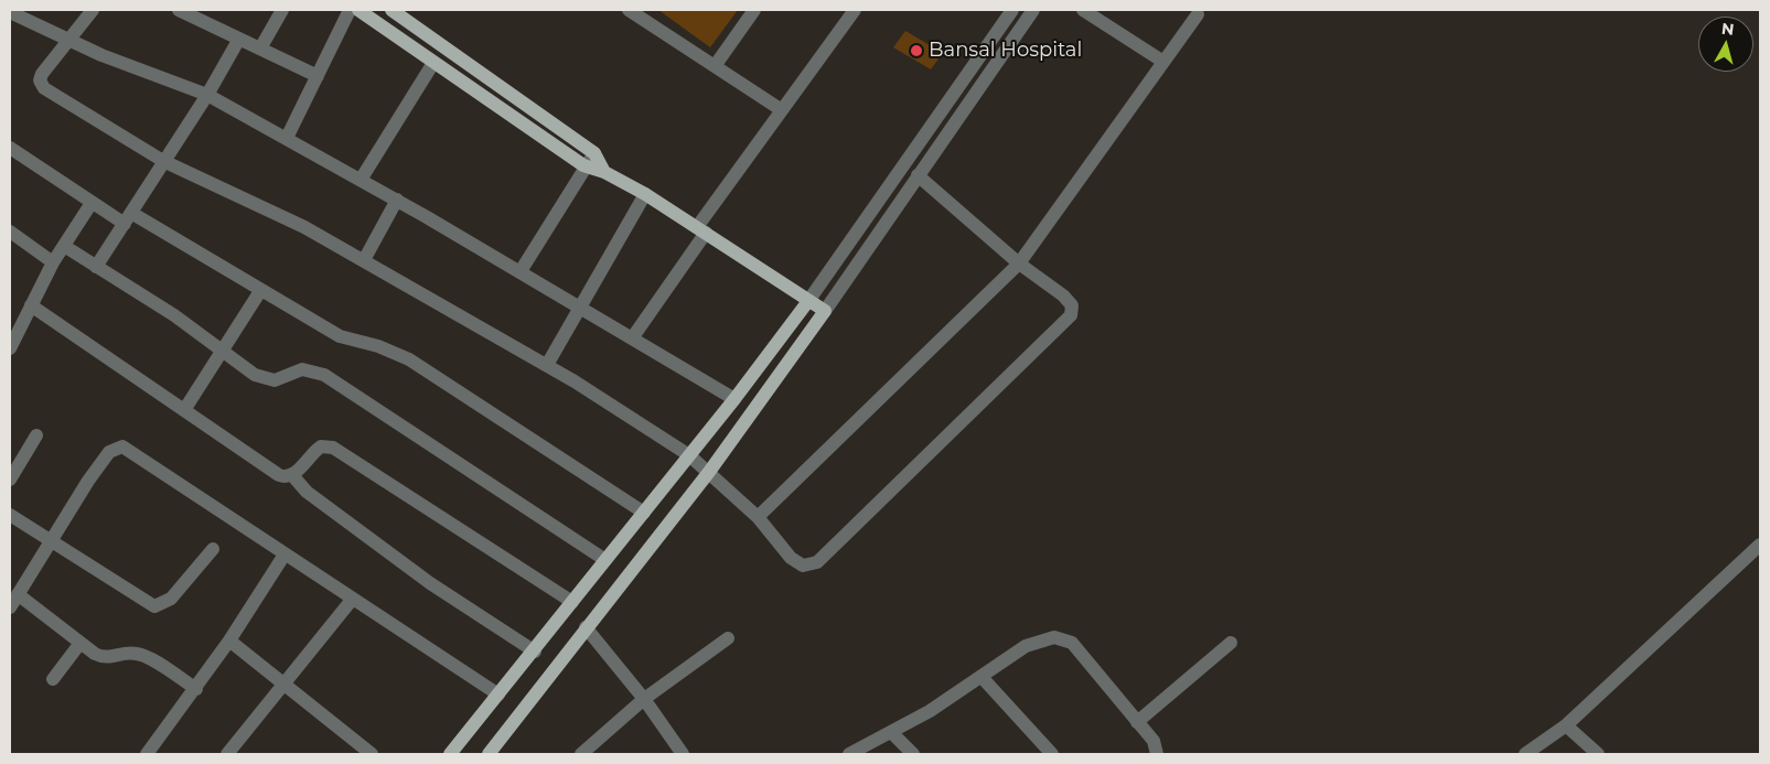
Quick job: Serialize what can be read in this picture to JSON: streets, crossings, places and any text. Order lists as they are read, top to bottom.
{
  "places": ["Bansal Hospital"],
  "north": "top"
}
